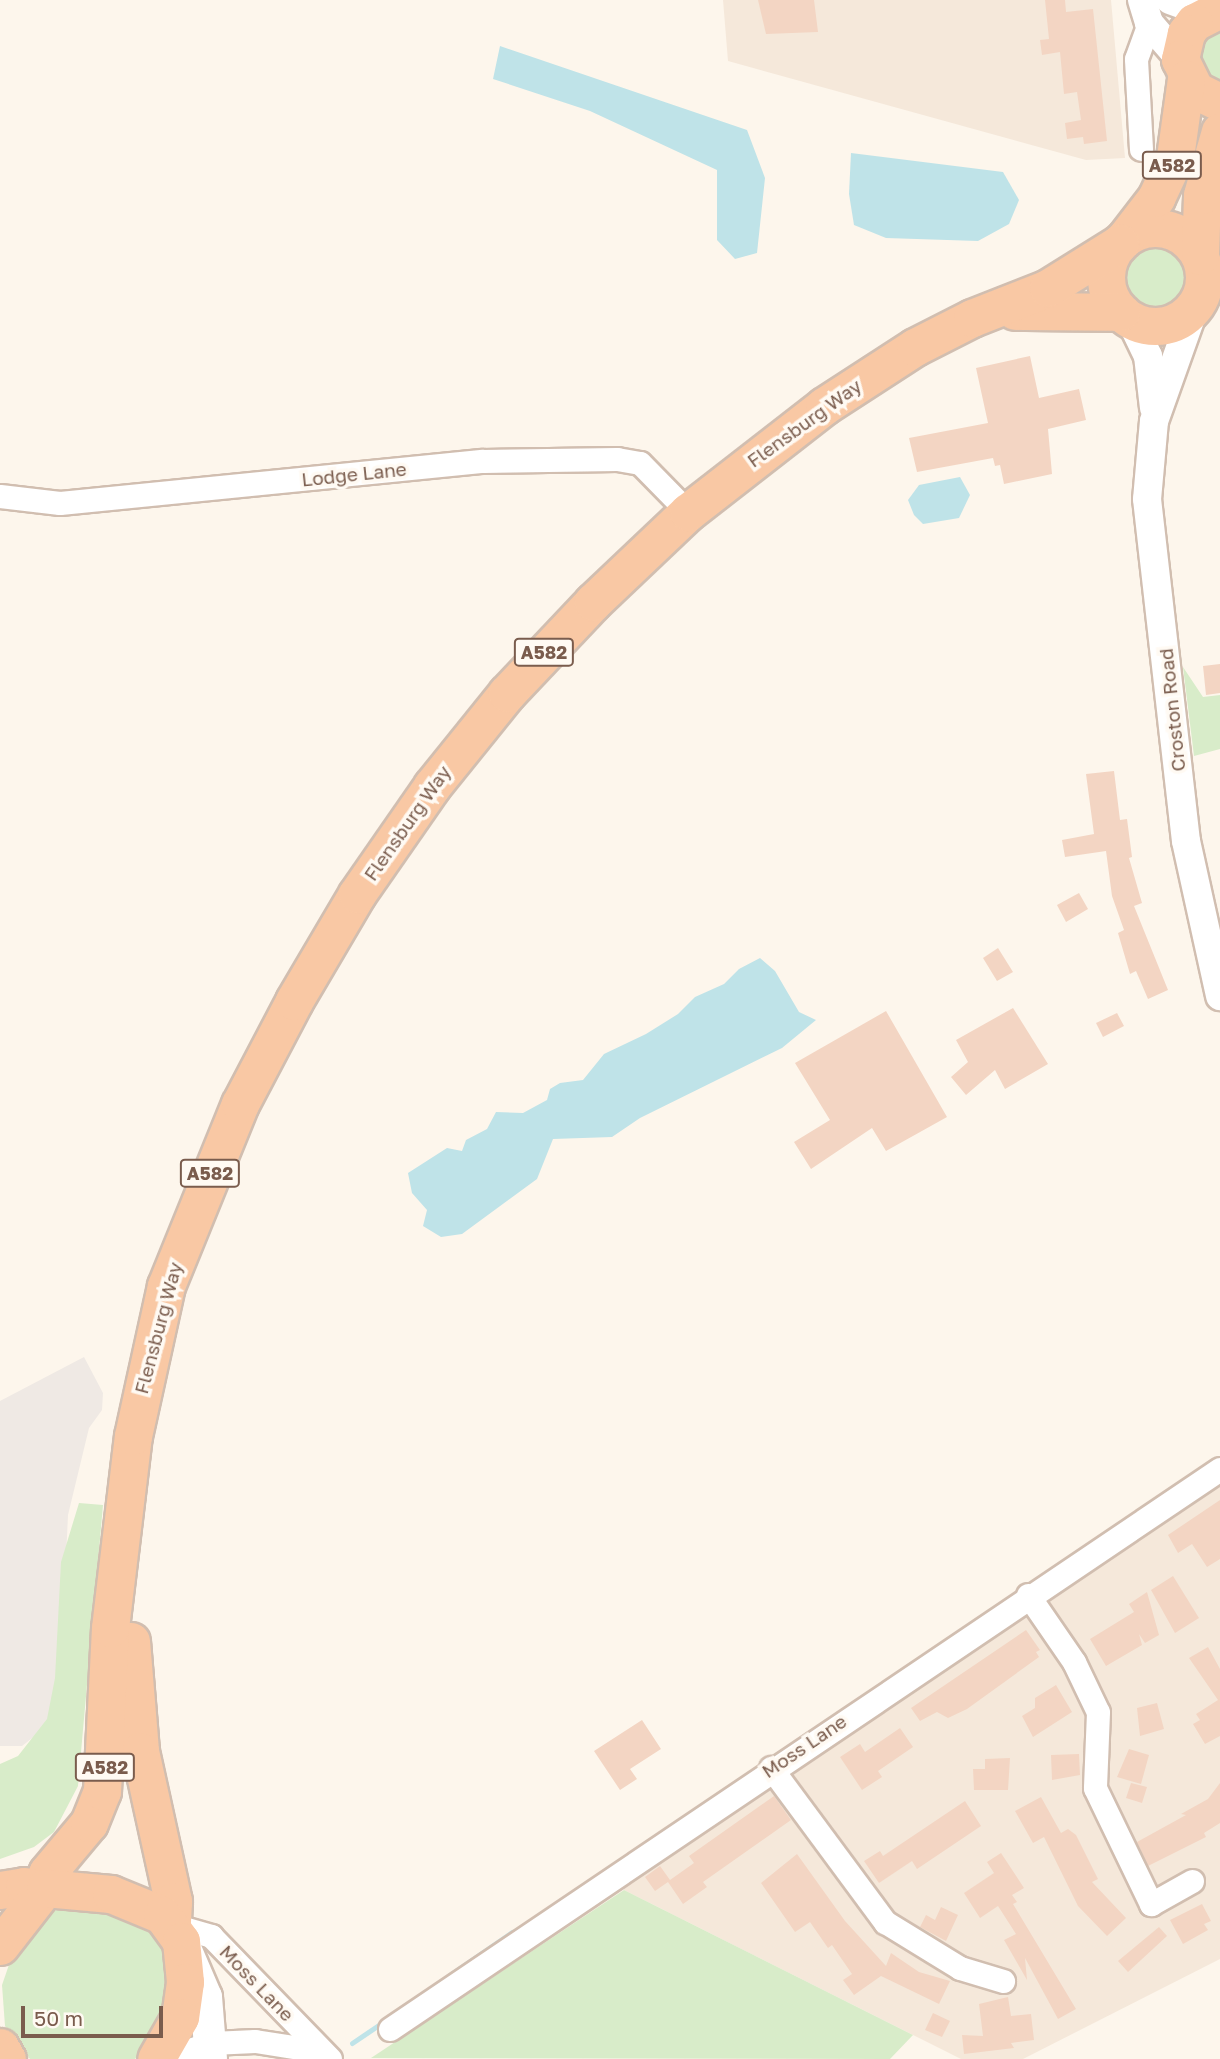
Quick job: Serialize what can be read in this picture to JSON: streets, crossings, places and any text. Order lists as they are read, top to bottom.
{
  "streets": {
    "highway": ["A582", "Flensburg Way", "Croston Road"],
    "street": ["Lodge Lane", "Moss Lane"]
  },
  "crossings": [
    ["A582", "Flensburg Way"],
    ["A582", "Croston Road"],
    ["A582", "Moss Lane"],
    ["Flensburg Way", "Lodge Lane"],
    ["Flensburg Way", "Croston Road"],
    ["Flensburg Way", "Moss Lane"]
  ],
  "scale_bar": "50 m"
}
